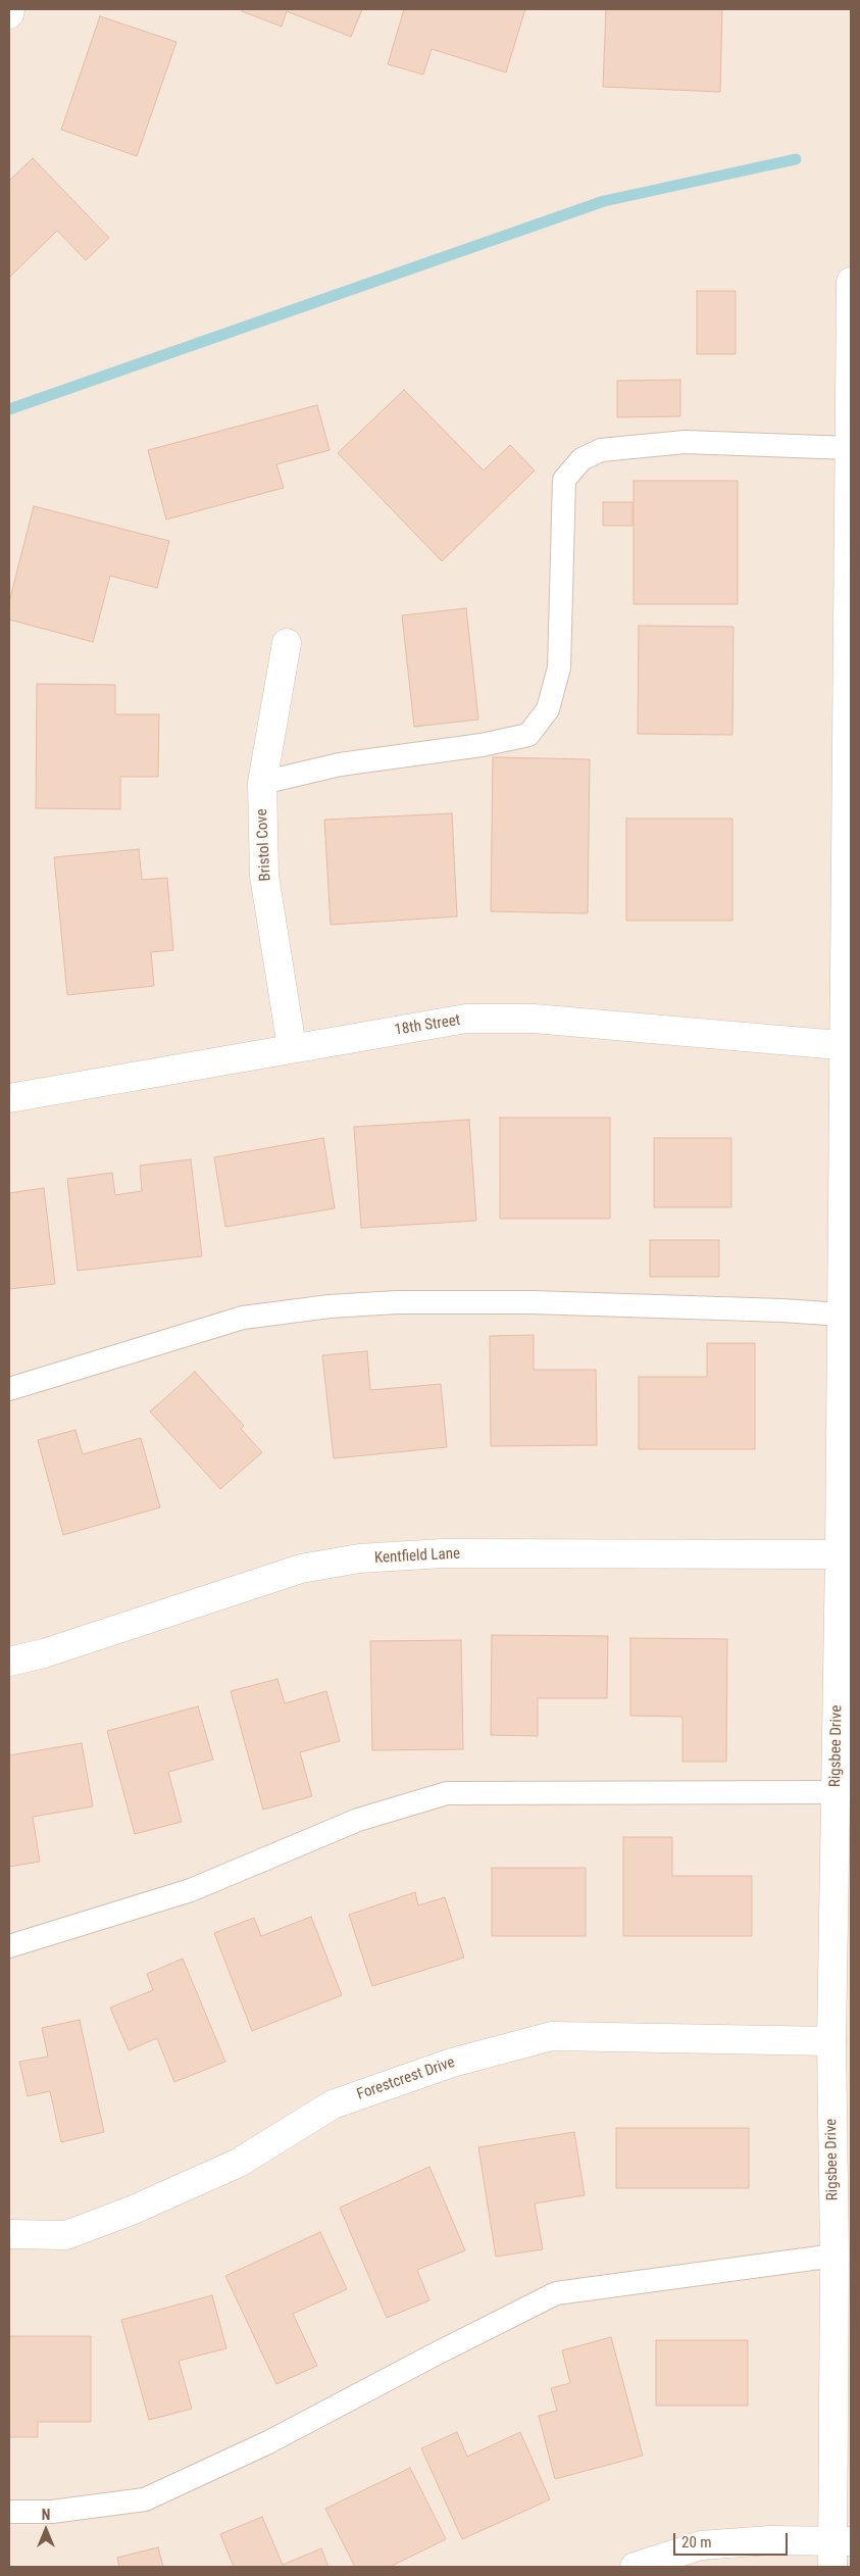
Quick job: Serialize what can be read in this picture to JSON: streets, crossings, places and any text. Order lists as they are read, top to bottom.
{
  "streets": {
    "street": [
      "Bristol Cove",
      "18th Street",
      "Kentfield Lane",
      "Rigsbee Drive",
      "Forestcrest Drive"
    ]
  },
  "crossings": [
    ["Bristol Cove", "18th Street"],
    ["18th Street", "Rigsbee Drive"],
    ["Kentfield Lane", "Rigsbee Drive"],
    ["Rigsbee Drive", "Forestcrest Drive"]
  ],
  "scale_bar": "20 m",
  "north": "top"
}
